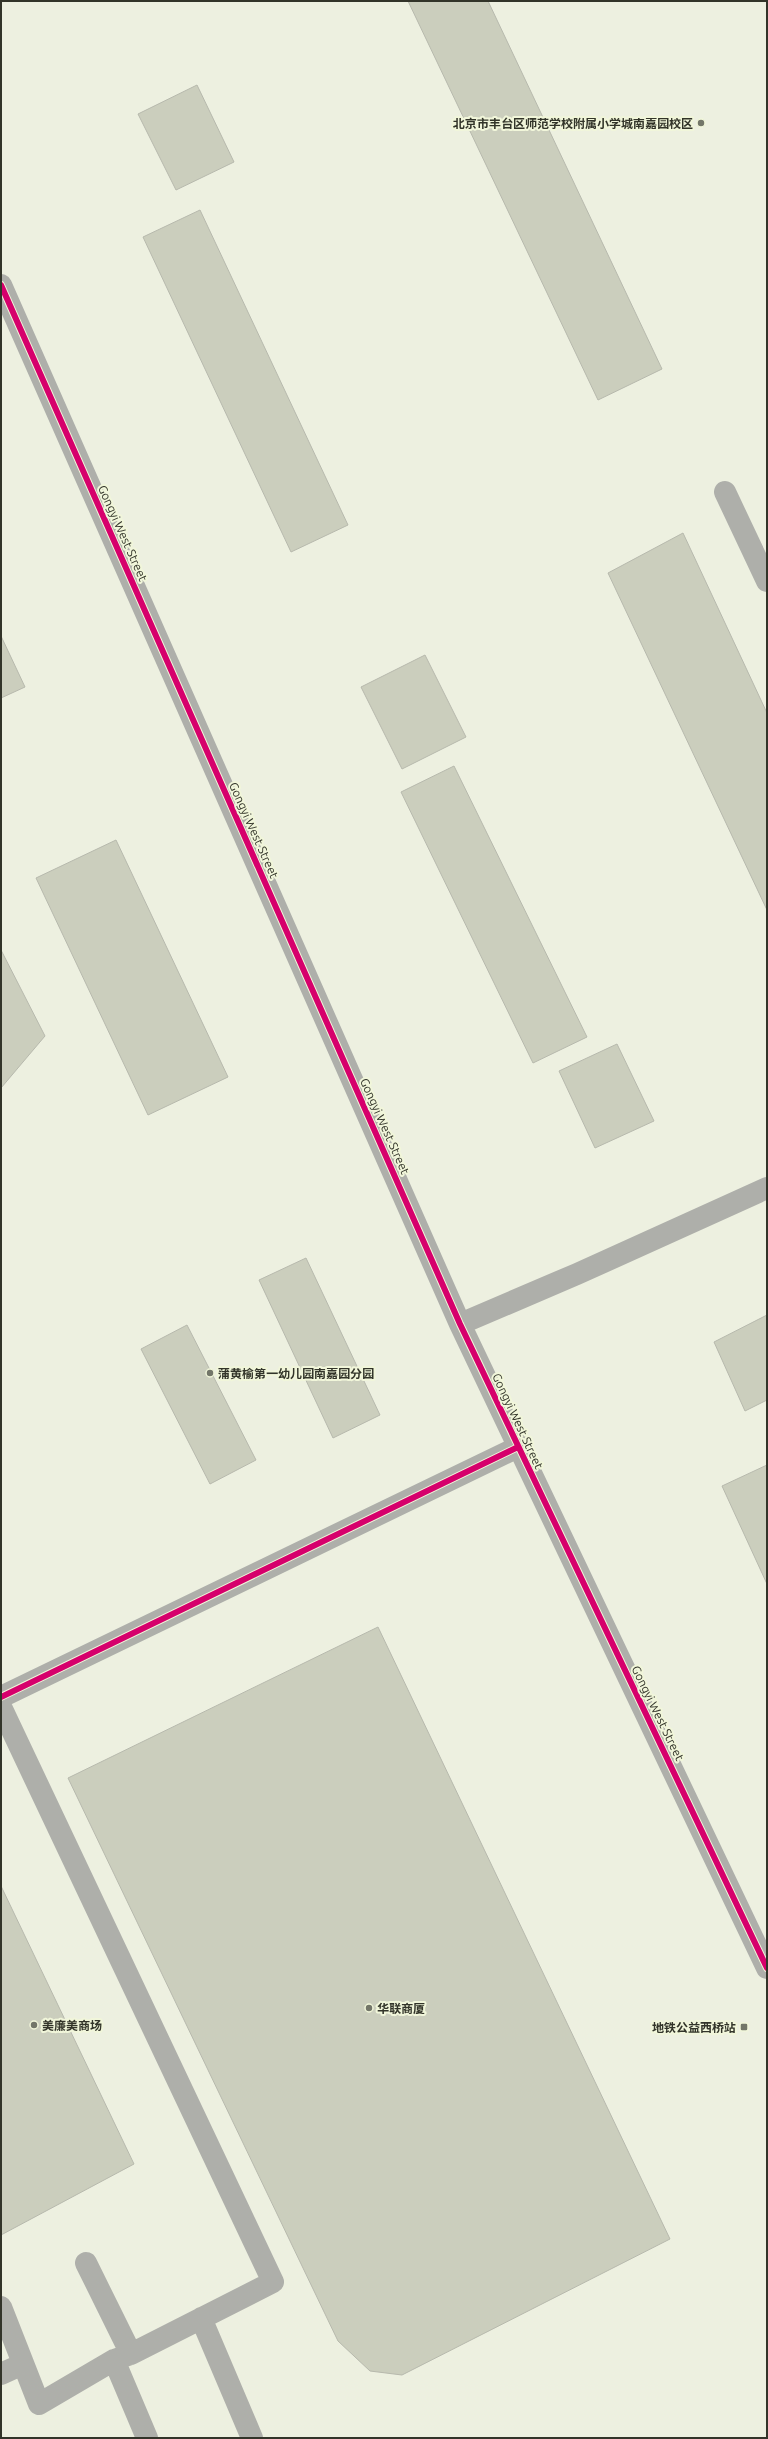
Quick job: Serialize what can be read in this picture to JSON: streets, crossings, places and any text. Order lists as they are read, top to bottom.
{
  "streets": {
    "street": ["Gongyi West Street"]
  },
  "places": {
    "other": [
      "北京市丰台区师范学校附属小学城南嘉园校区",
      "蒲黄榆第一幼儿园南嘉园分园",
      "华联商厦",
      "美廉美商场"
    ],
    "transit": ["地铁公益西桥站"]
  }
}
